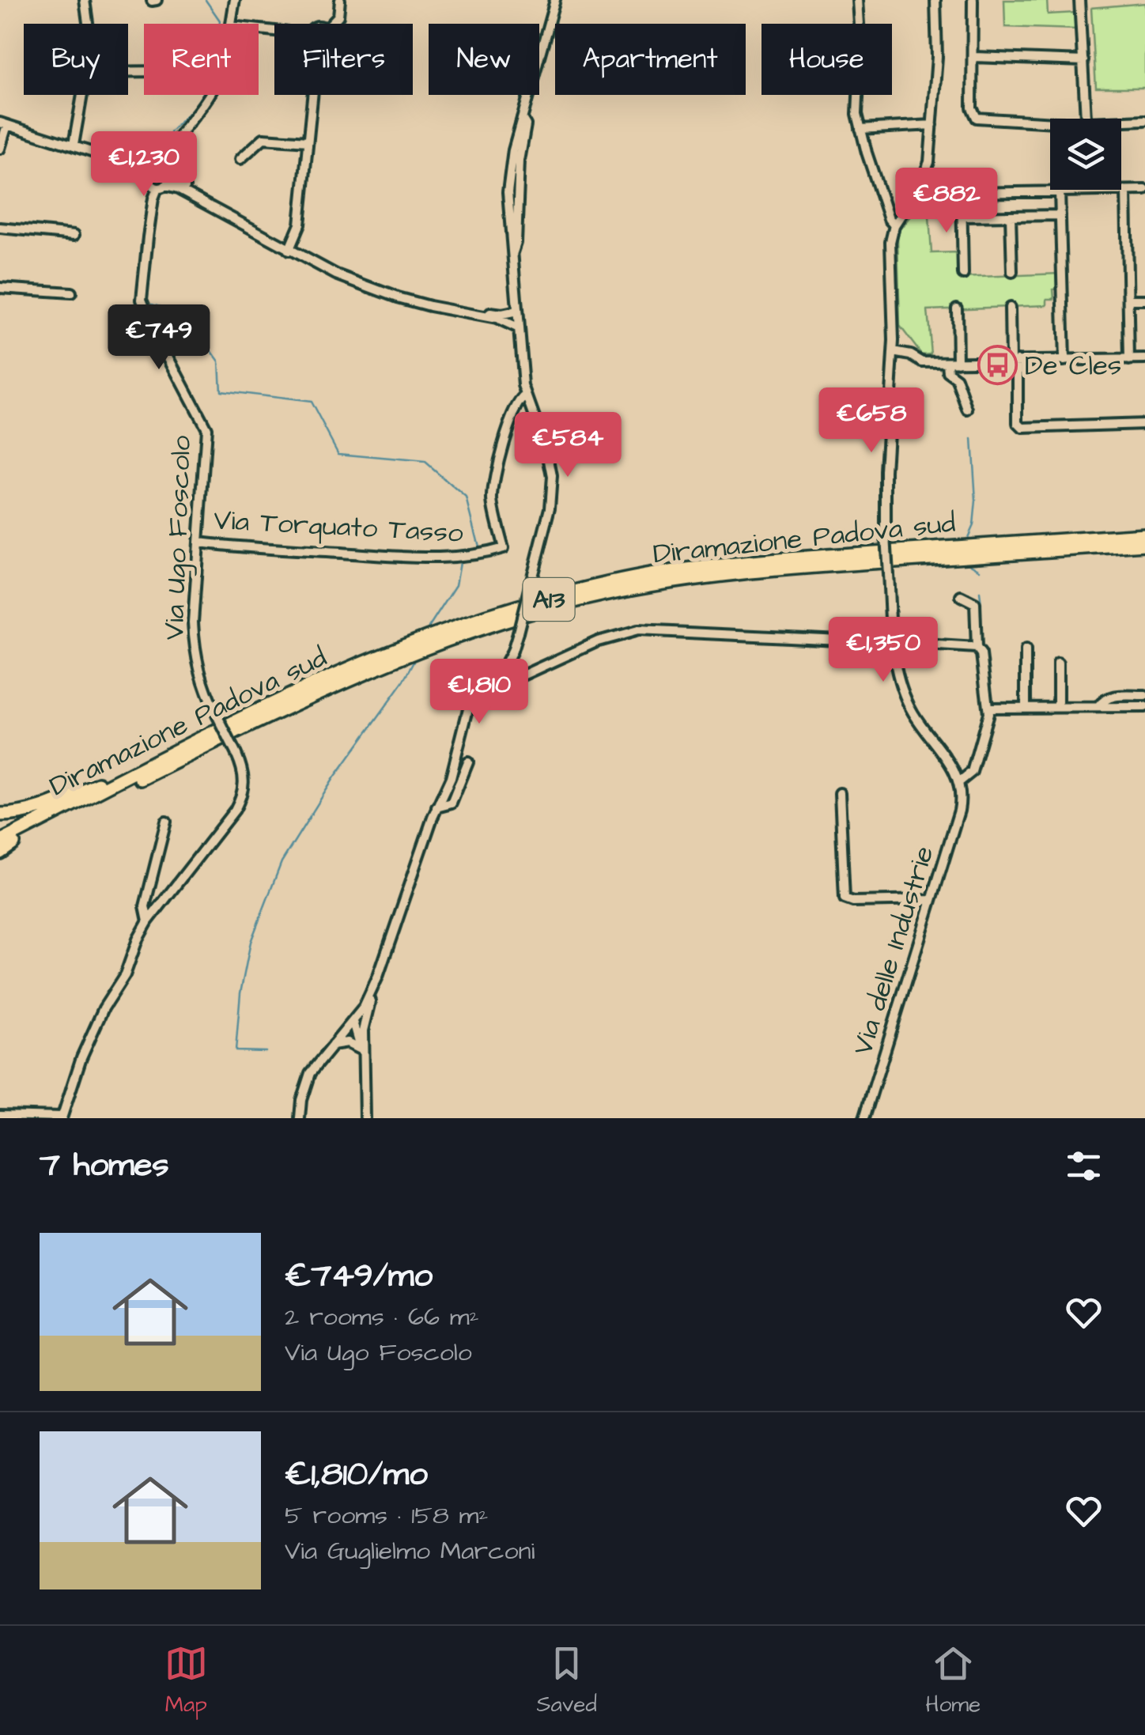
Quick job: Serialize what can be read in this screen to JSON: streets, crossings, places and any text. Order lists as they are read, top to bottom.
{
  "streets": {
    "highway": ["Diramazione Padova sud", "A13"],
    "street": ["Via Torquato Tasso", "Via Ugo Foscolo", "Via delle Industrie"]
  },
  "crossings": [
    ["Via Torquato Tasso", "Via Ugo Foscolo"]
  ],
  "places": {
    "bus stop": ["De Cles"]
  },
  "page": {
    "chip": [
      "Buy",
      "Rent",
      "Filters",
      "New",
      "Apartment",
      "House"
    ],
    "price": [
      "€1,230",
      "€882",
      "€749",
      "€658",
      "€584",
      "€1,350",
      "€1,810"
    ],
    "heading": "7 homes",
    "list": [
      {
        "name": "€749/mo",
        "note": "2 rooms · 66 m² · Via Ugo Foscolo"
      },
      {
        "name": "€1,810/mo",
        "note": "5 rooms · 158 m² · Via Guglielmo Marconi"
      }
    ],
    "tabs": ["Map", "Saved", "Home"]
  }
}
